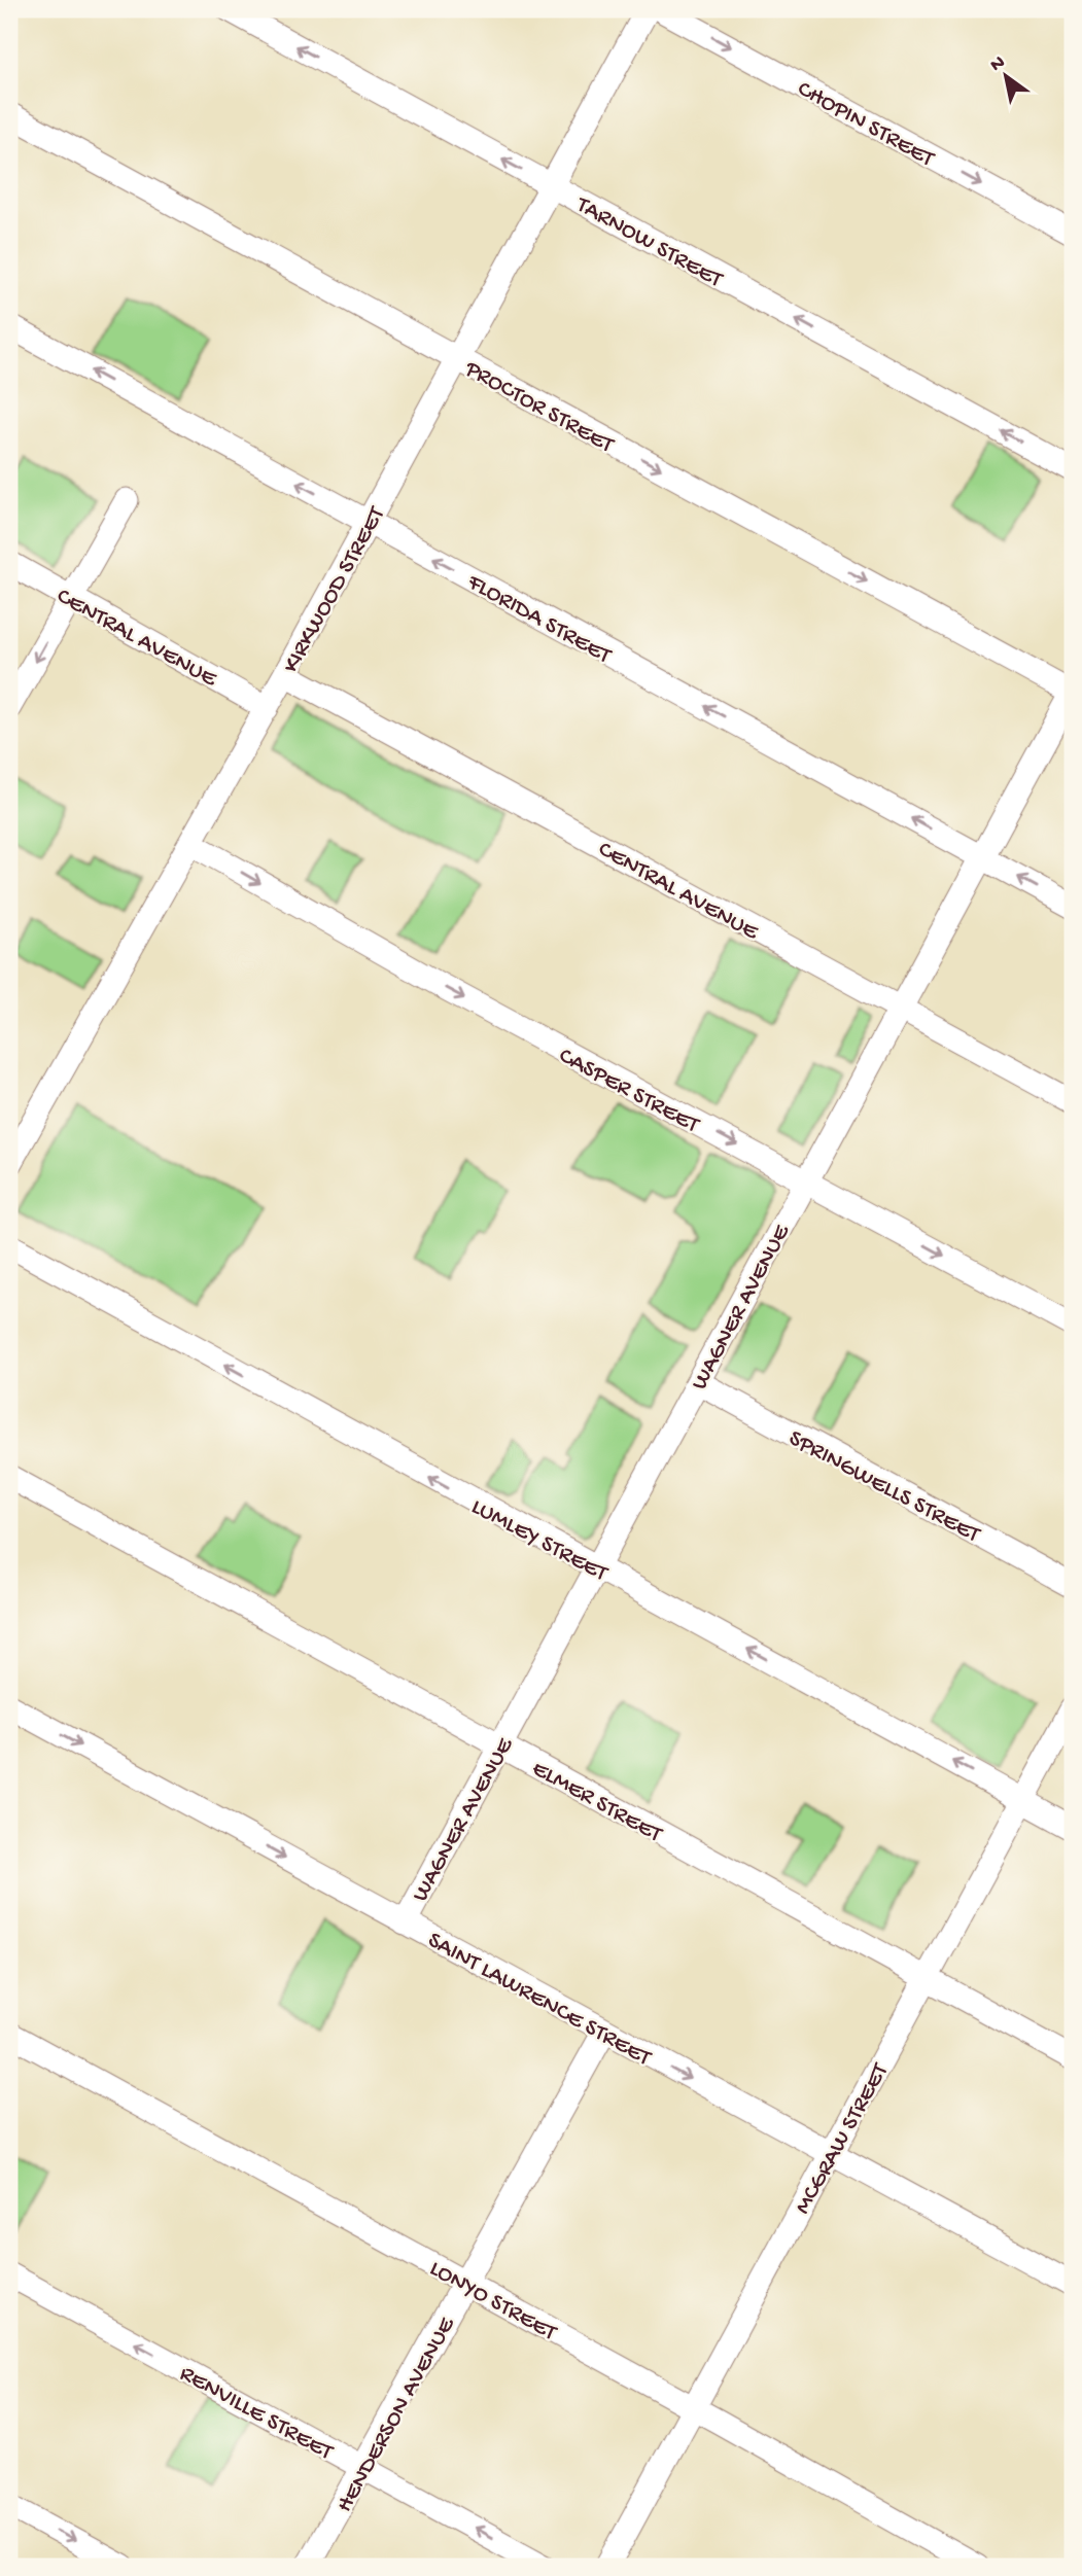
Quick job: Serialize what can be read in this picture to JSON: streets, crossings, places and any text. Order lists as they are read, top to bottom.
{
  "streets": {
    "street": [
      "CHOPIN STREET",
      "TARNOW STREET",
      "PROCTOR STREET",
      "KIRKWOOD STREET",
      "FLORIDA STREET",
      "CENTRAL AVENUE",
      "CASPER STREET",
      "WAGNER AVENUE",
      "SPRINGWELLS STREET",
      "LUMLEY STREET",
      "ELMER STREET",
      "SAINT LAWRENCE STREET",
      "MCGRAW STREET",
      "LONYO STREET",
      "RENVILLE STREET",
      "HENDERSON AVENUE"
    ]
  },
  "crossings": [
    ["TARNOW STREET", "KIRKWOOD STREET"],
    ["PROCTOR STREET", "KIRKWOOD STREET"],
    ["PROCTOR STREET", "WAGNER AVENUE"],
    ["KIRKWOOD STREET", "FLORIDA STREET"],
    ["KIRKWOOD STREET", "CENTRAL AVENUE"],
    ["KIRKWOOD STREET", "CASPER STREET"],
    ["FLORIDA STREET", "WAGNER AVENUE"],
    ["CENTRAL AVENUE", "WAGNER AVENUE"],
    ["CASPER STREET", "WAGNER AVENUE"],
    ["WAGNER AVENUE", "SPRINGWELLS STREET"],
    ["WAGNER AVENUE", "LUMLEY STREET"],
    ["WAGNER AVENUE", "ELMER STREET"],
    ["WAGNER AVENUE", "SAINT LAWRENCE STREET"],
    ["LUMLEY STREET", "MCGRAW STREET"],
    ["ELMER STREET", "MCGRAW STREET"],
    ["SAINT LAWRENCE STREET", "MCGRAW STREET"],
    ["SAINT LAWRENCE STREET", "HENDERSON AVENUE"],
    ["MCGRAW STREET", "LONYO STREET"],
    ["LONYO STREET", "HENDERSON AVENUE"],
    ["RENVILLE STREET", "HENDERSON AVENUE"]
  ],
  "one_way": [
    "CHOPIN STREET",
    "TARNOW STREET",
    "PROCTOR STREET",
    "FLORIDA STREET",
    "CASPER STREET",
    "LUMLEY STREET",
    "SAINT LAWRENCE STREET",
    "RENVILLE STREET"
  ],
  "north": "top left"
}
